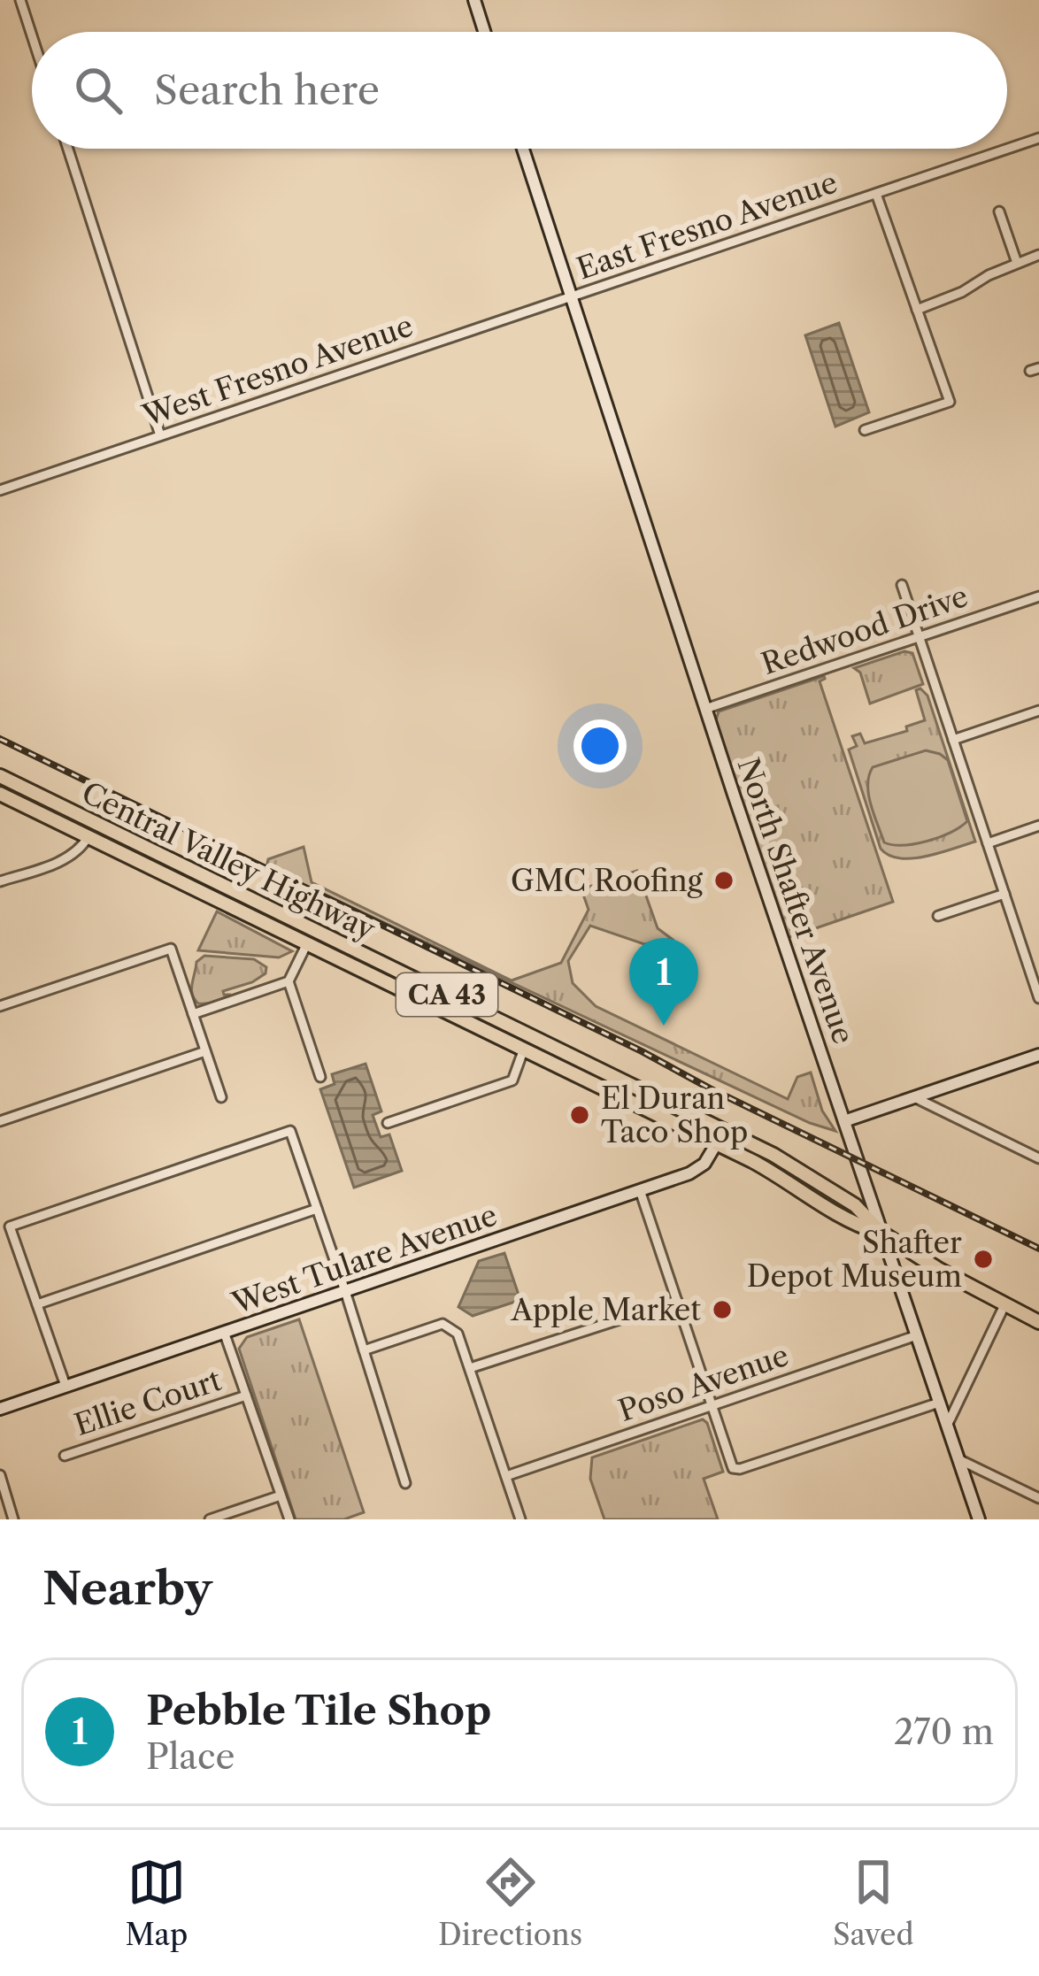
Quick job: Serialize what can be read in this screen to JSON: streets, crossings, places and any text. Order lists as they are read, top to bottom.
{
  "streets": {
    "main road": [
      "Central Valley Highway",
      "North Shafter Avenue",
      "CA 43",
      "West Tulare Avenue"
    ],
    "street": [
      "East Fresno Avenue",
      "West Fresno Avenue",
      "Redwood Drive",
      "Poso Avenue",
      "Ellie Court"
    ]
  },
  "crossings": [
    ["East Fresno Avenue", "West Fresno Avenue"],
    ["East Fresno Avenue", "North Shafter Avenue"],
    ["West Fresno Avenue", "North Shafter Avenue"],
    ["Redwood Drive", "North Shafter Avenue"],
    ["Central Valley Highway", "North Shafter Avenue"],
    ["Central Valley Highway", "West Tulare Avenue"],
    ["North Shafter Avenue", "Poso Avenue"]
  ],
  "places": [
    "GMC Roofing",
    "El Duran Taco Shop",
    "Shafter Depot Museum",
    "Apple Market"
  ],
  "page": {
    "search": "Search here",
    "pins": "1",
    "heading": "Nearby",
    "list": [
      {
        "mark": "1",
        "name": "Pebble Tile Shop",
        "note": "Place",
        "value": "270 m"
      }
    ],
    "nav": ["Map", "Directions", "Saved"]
  }
}
